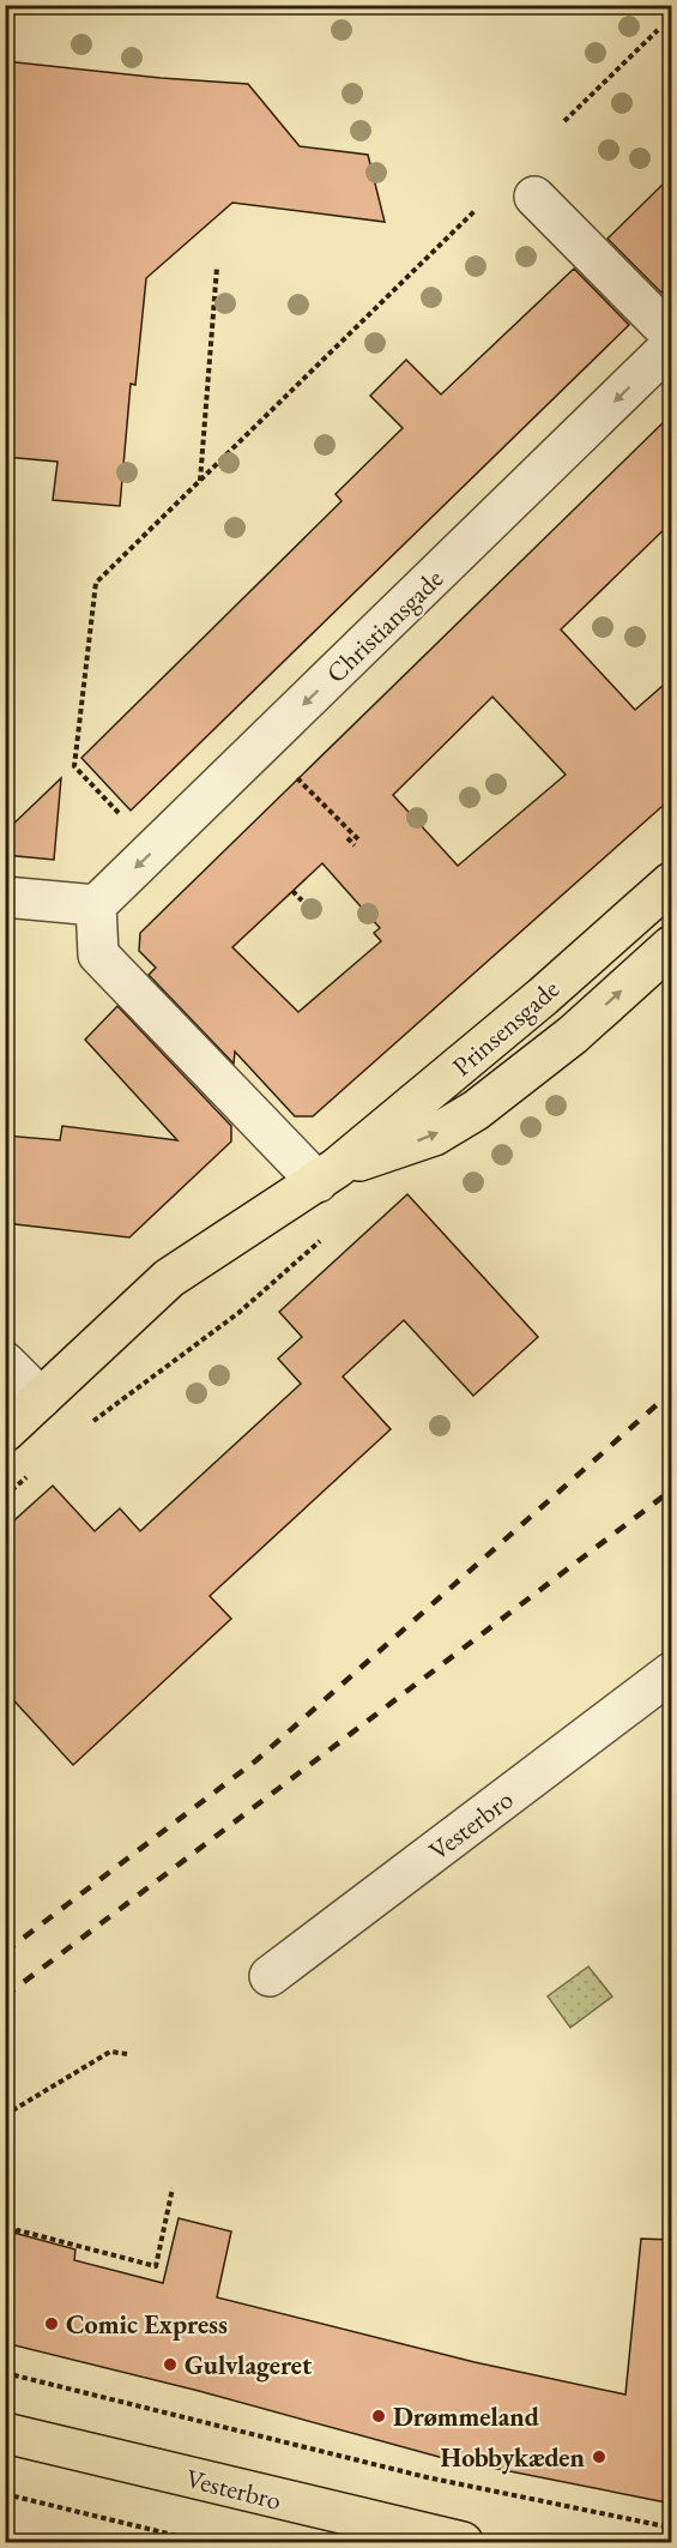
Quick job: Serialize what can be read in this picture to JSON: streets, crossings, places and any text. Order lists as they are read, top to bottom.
{
  "streets": {
    "main road": ["Prinsensgade", "Vesterbro"],
    "street": ["Christiansgade"]
  },
  "one_way": ["Christiansgade"],
  "places": [
    "Comic Express",
    "Gulvlageret",
    "Drømmeland",
    "Hobbykæden"
  ]
}
